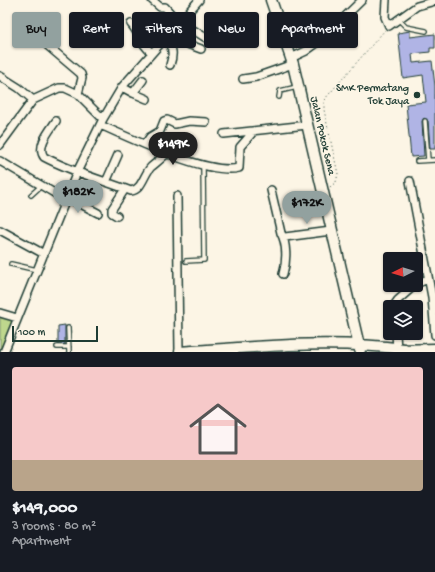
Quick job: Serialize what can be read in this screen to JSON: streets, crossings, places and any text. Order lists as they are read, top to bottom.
{
  "streets": {
    "main road": ["Jalan Pokok Sena"]
  },
  "places": ["SMK Permatang Tok Jaya"],
  "scale_bar": "100 m",
  "north": "left",
  "page": {
    "chip": [
      "Buy",
      "Rent",
      "Filters",
      "New",
      "Apartment"
    ],
    "price": ["$149K", "$182K", "$172K"],
    "scale": "100 m",
    "list": [
      {
        "name": "$149,000",
        "note": "3 rooms · 80 m² · Apartment"
      }
    ]
  }
}
